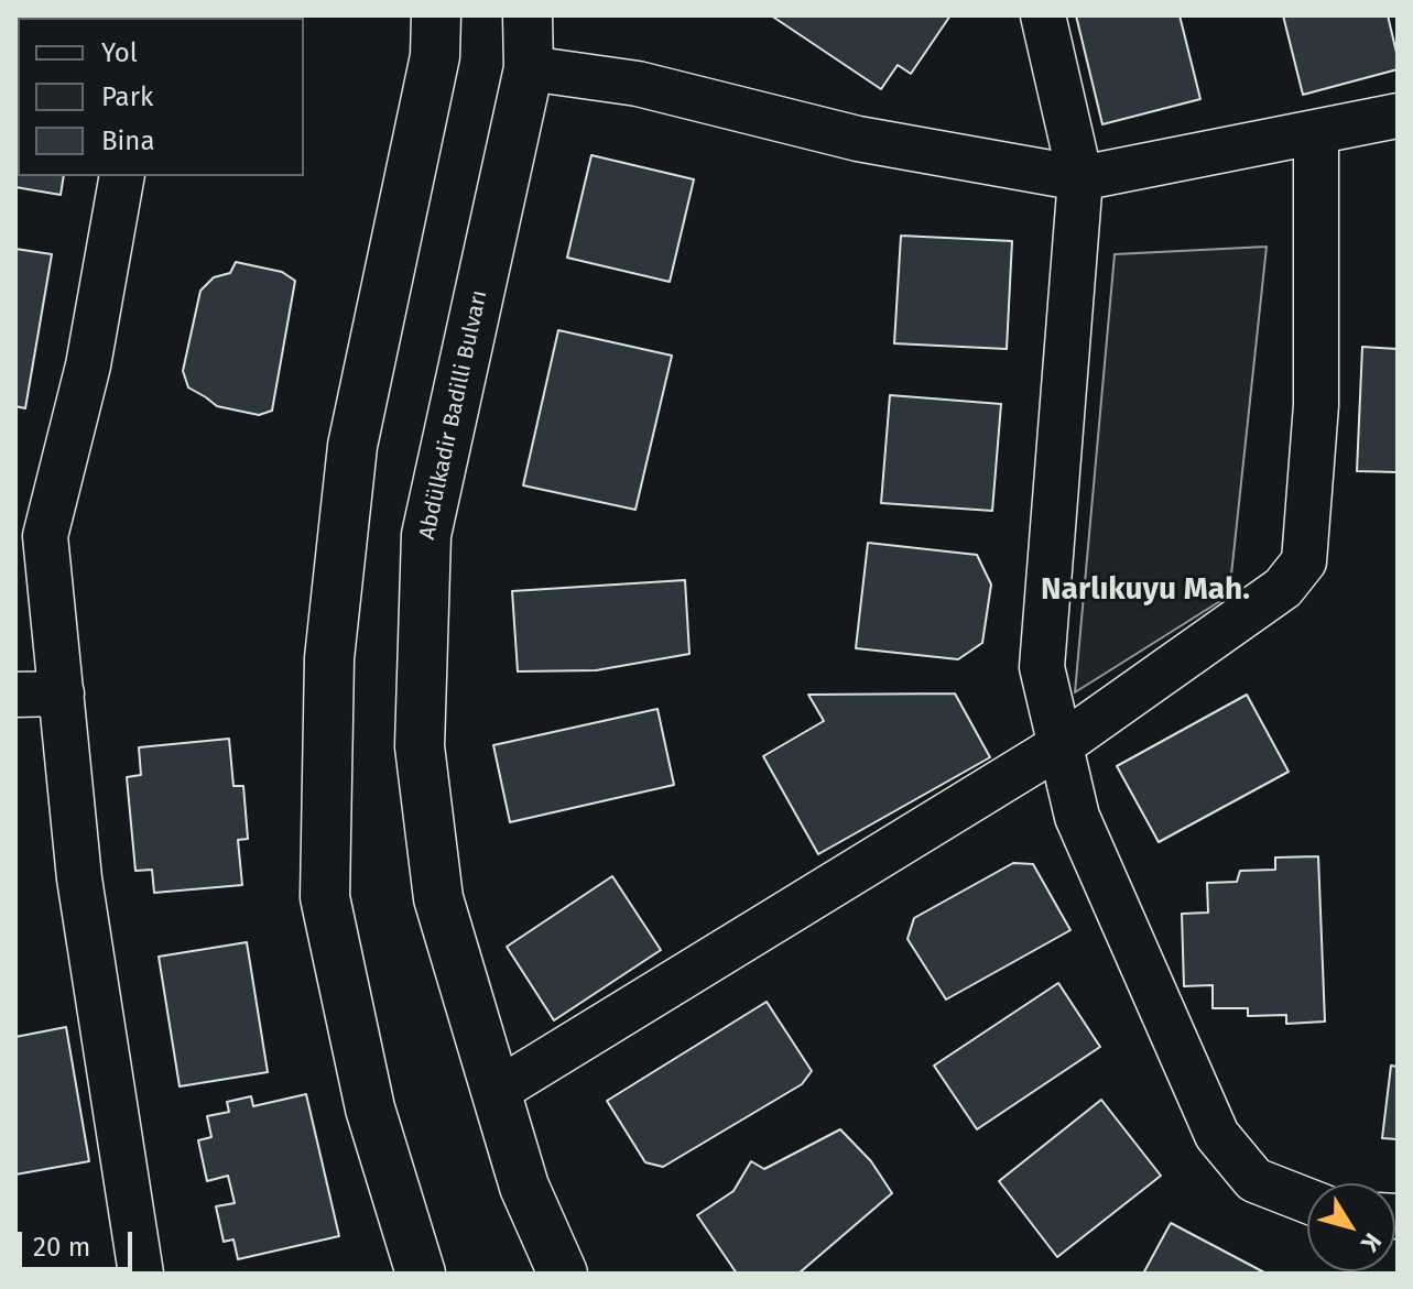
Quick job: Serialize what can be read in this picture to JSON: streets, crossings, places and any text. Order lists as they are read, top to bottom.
{
  "streets": {
    "main road": ["Abdülkadir Badilli Bulvarı"]
  },
  "districts": ["Narlıkuyu Mah."],
  "legend": ["Yol", "Park", "Bina"],
  "scale_bar": "20 m",
  "north": "bottom right"
}
